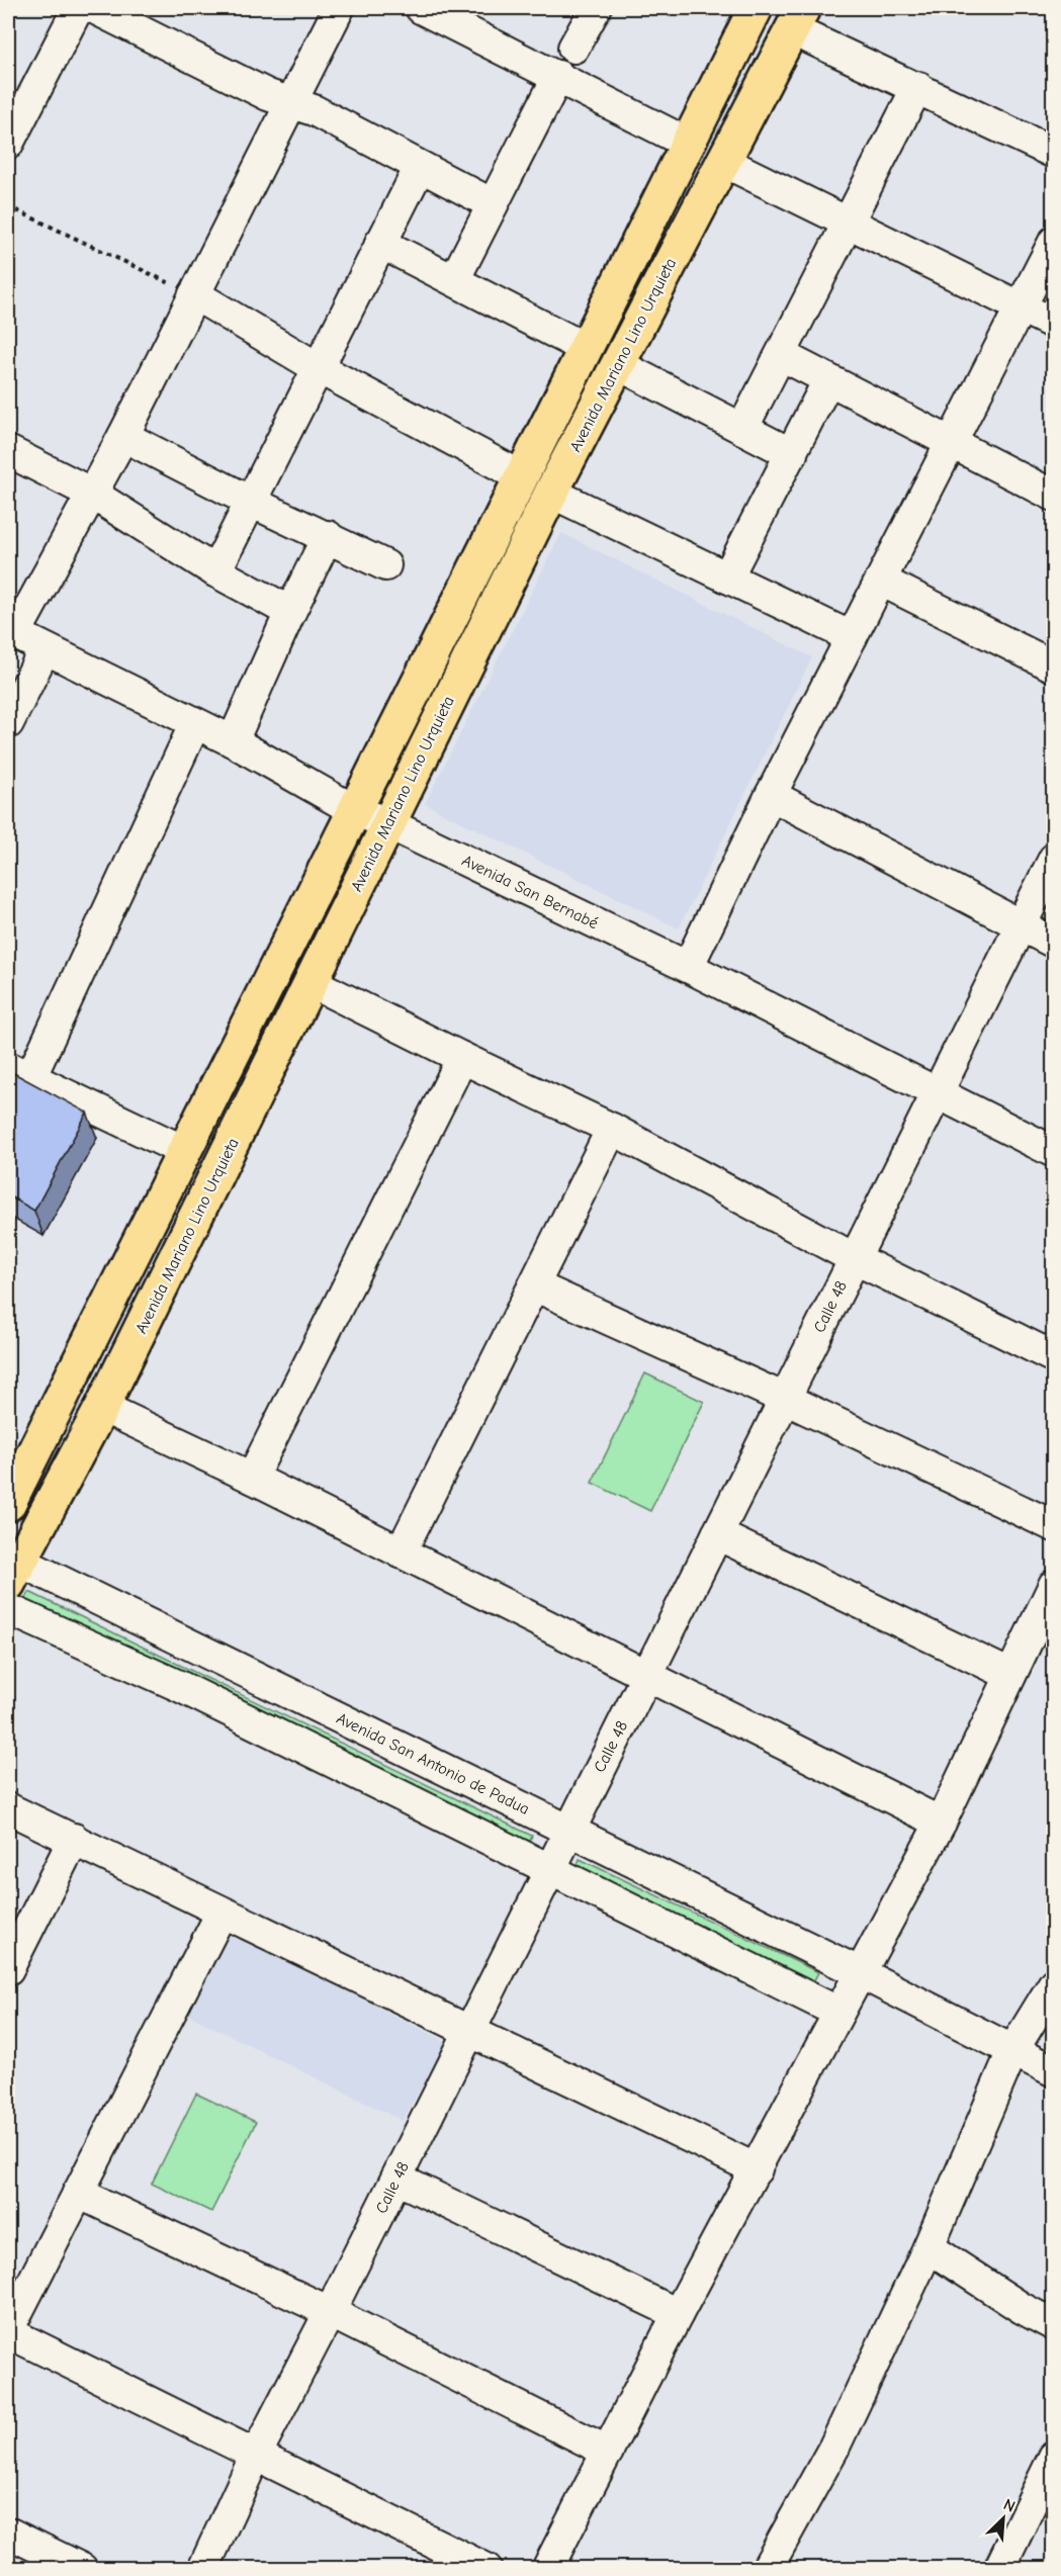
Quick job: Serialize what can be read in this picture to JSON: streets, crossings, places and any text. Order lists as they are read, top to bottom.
{
  "streets": {
    "main road": ["Avenida Mariano Lino Urquieta"],
    "street": ["Avenida San Bernabé", "Calle 48", "Avenida San Antonio de Padua"]
  },
  "crossings": [
    ["Avenida Mariano Lino Urquieta", "Avenida San Bernabé"],
    ["Avenida Mariano Lino Urquieta", "Avenida San Antonio de Padua"],
    ["Avenida San Bernabé", "Calle 48"],
    ["Calle 48", "Avenida San Antonio de Padua"]
  ],
  "north": "top right"
}
